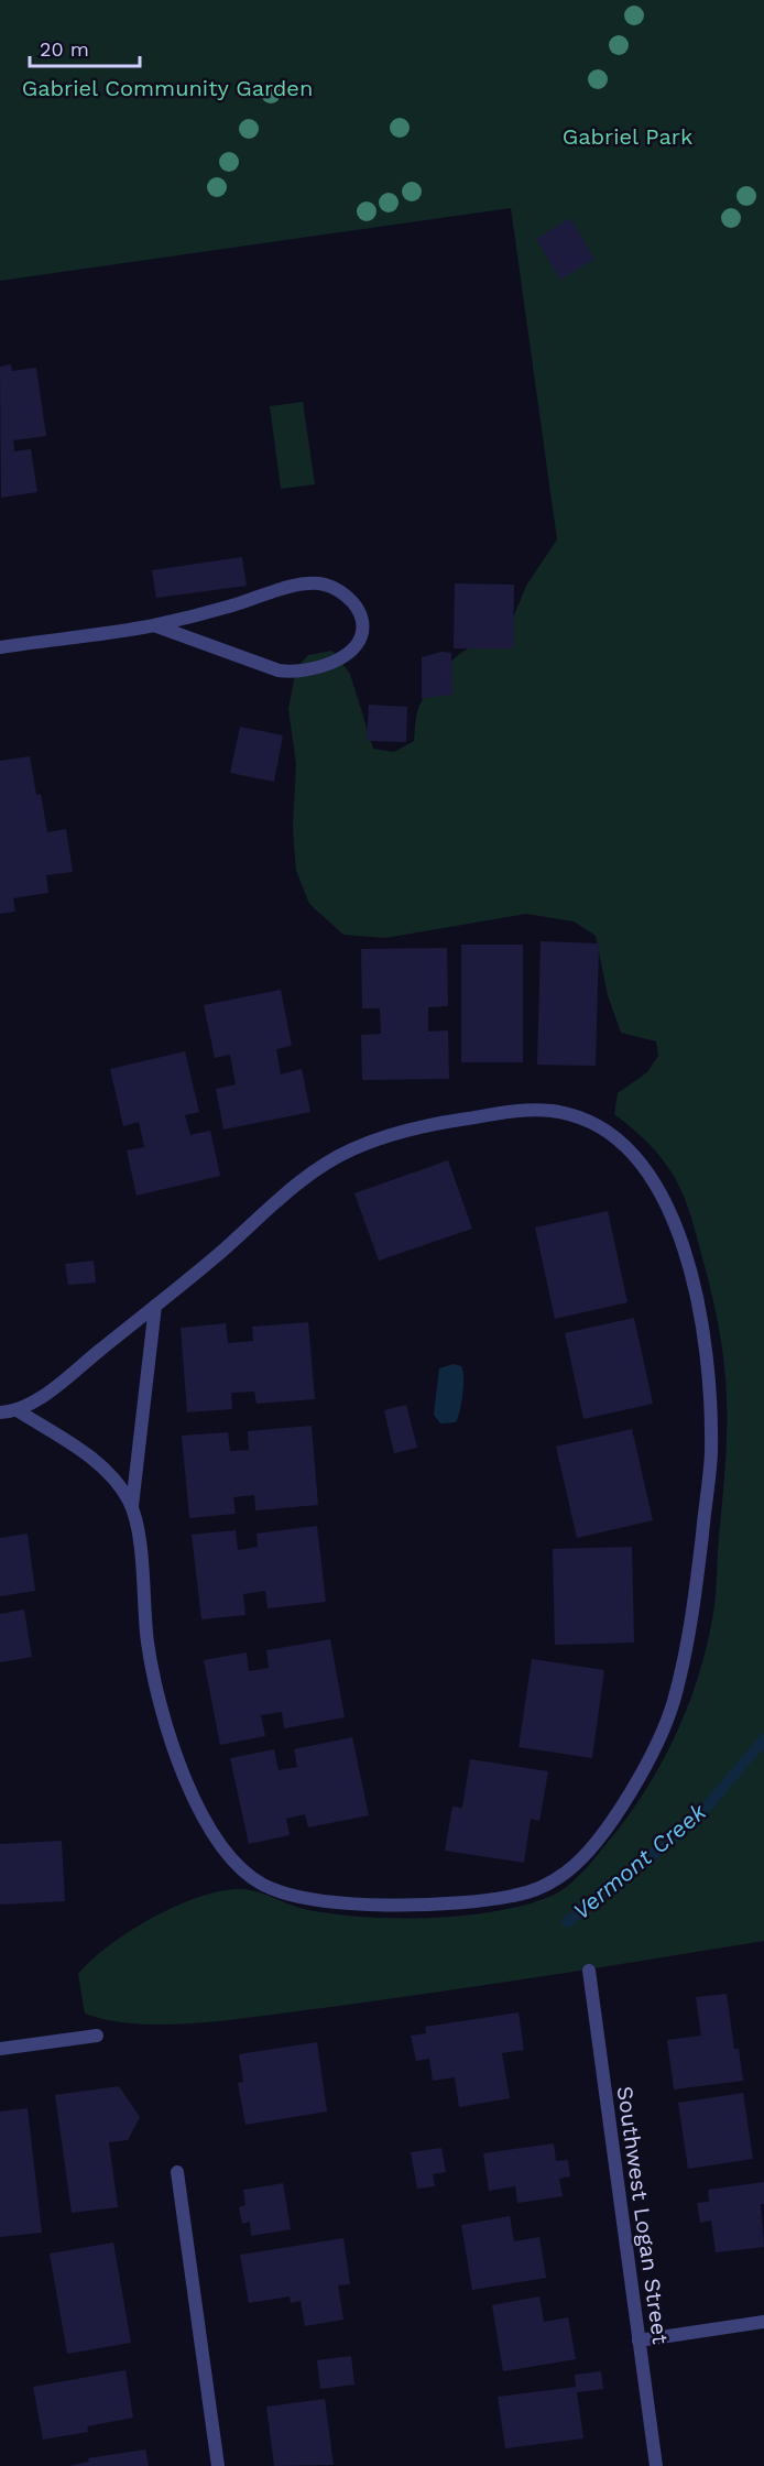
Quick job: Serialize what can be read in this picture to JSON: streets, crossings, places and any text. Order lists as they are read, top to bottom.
{
  "streets": {
    "street": ["Southwest Logan Street"]
  },
  "water": ["Vermont Creek"],
  "parks": ["Gabriel Community Garden", "Gabriel Park"],
  "scale_bar": "20 m"
}
